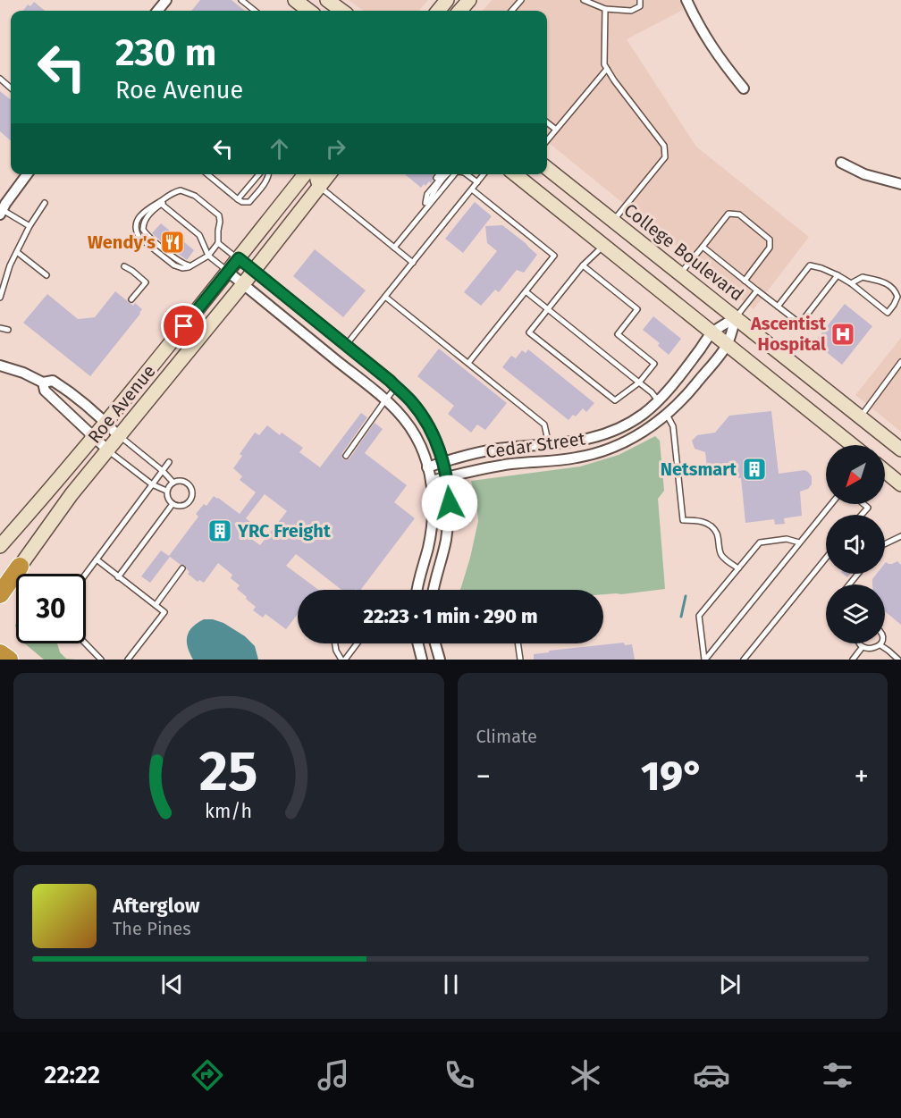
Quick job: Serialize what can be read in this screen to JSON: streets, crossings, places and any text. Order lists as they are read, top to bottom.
{
  "streets": {
    "main road": ["College Boulevard", "Roe Avenue"],
    "street": ["Cedar Street"]
  },
  "crossings": [
    ["College Boulevard", "Cedar Street"]
  ],
  "places": {
    "restaurant": ["Wendy's"],
    "hospital": ["Ascentist Hospital"],
    "building": ["Netsmart", "YRC Freight"]
  },
  "north": "bottom left",
  "page": {
    "turn": ["230 m", "Roe Avenue"],
    "limit": "30",
    "trip": "22:23 · 1 min · 290 m",
    "tile": "Climate",
    "heat": ["−", "19°", "+"],
    "song": ["Afterglow", "The Pines"],
    "tabs": "22:22",
    "gauge": ["25", "km/h"]
  }
}
